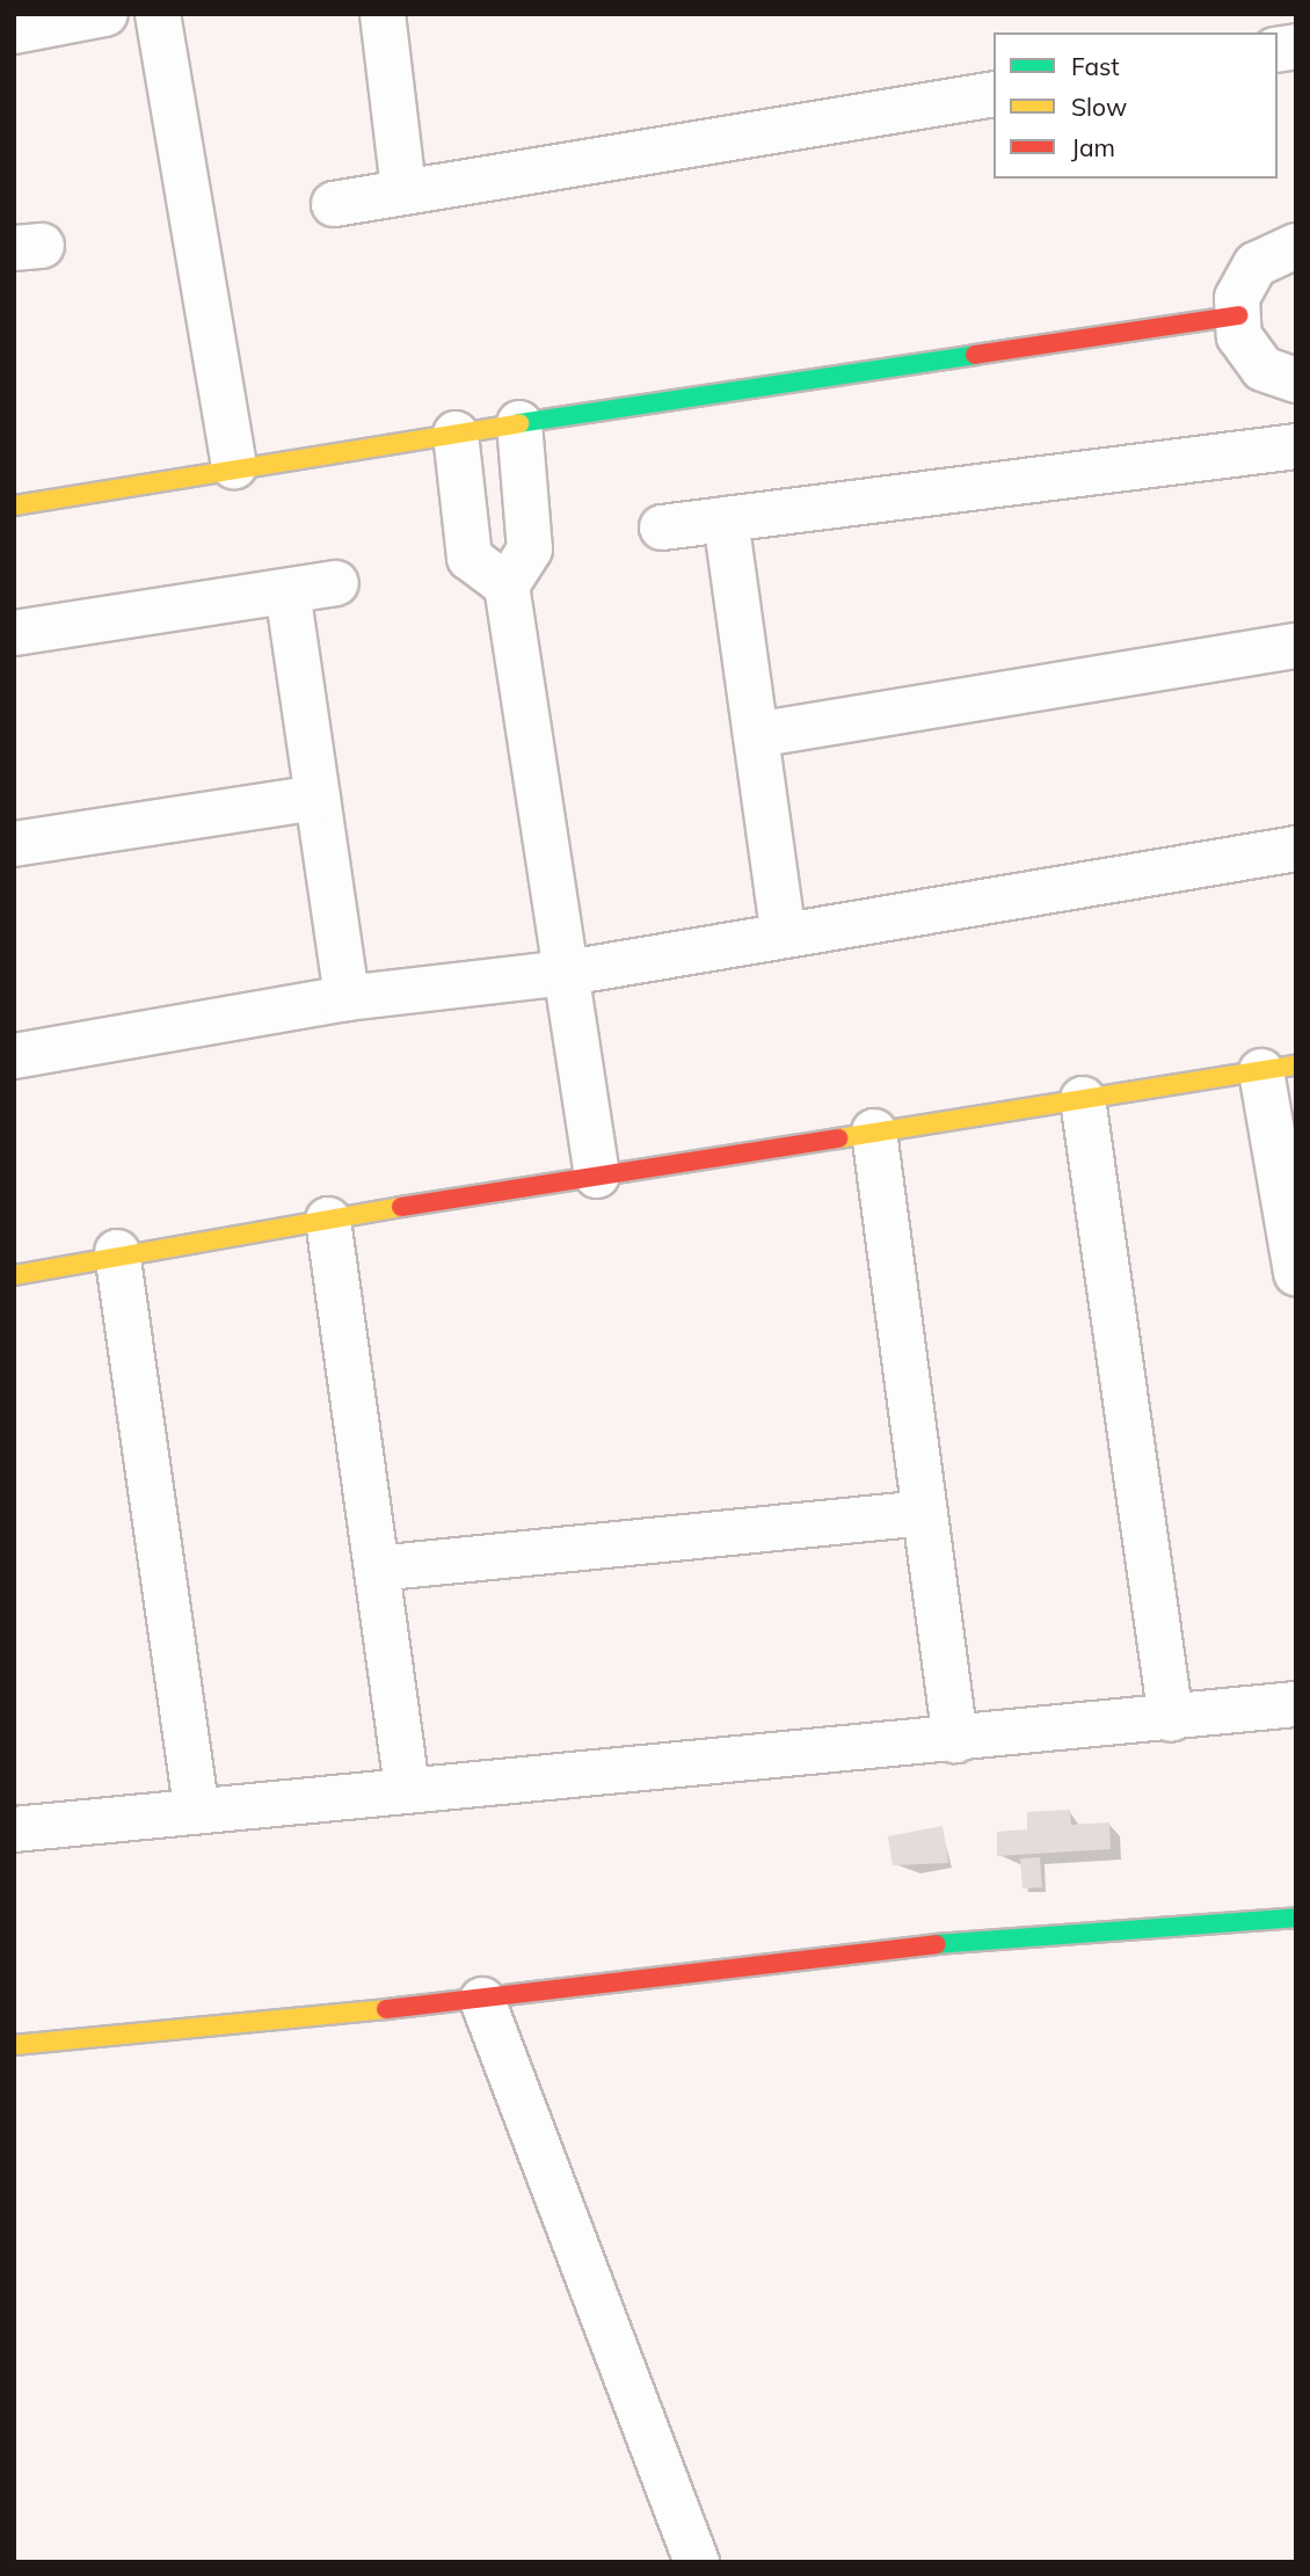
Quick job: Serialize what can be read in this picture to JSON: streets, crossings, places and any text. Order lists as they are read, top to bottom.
{
  "legend": ["Fast", "Slow", "Jam"]
}
